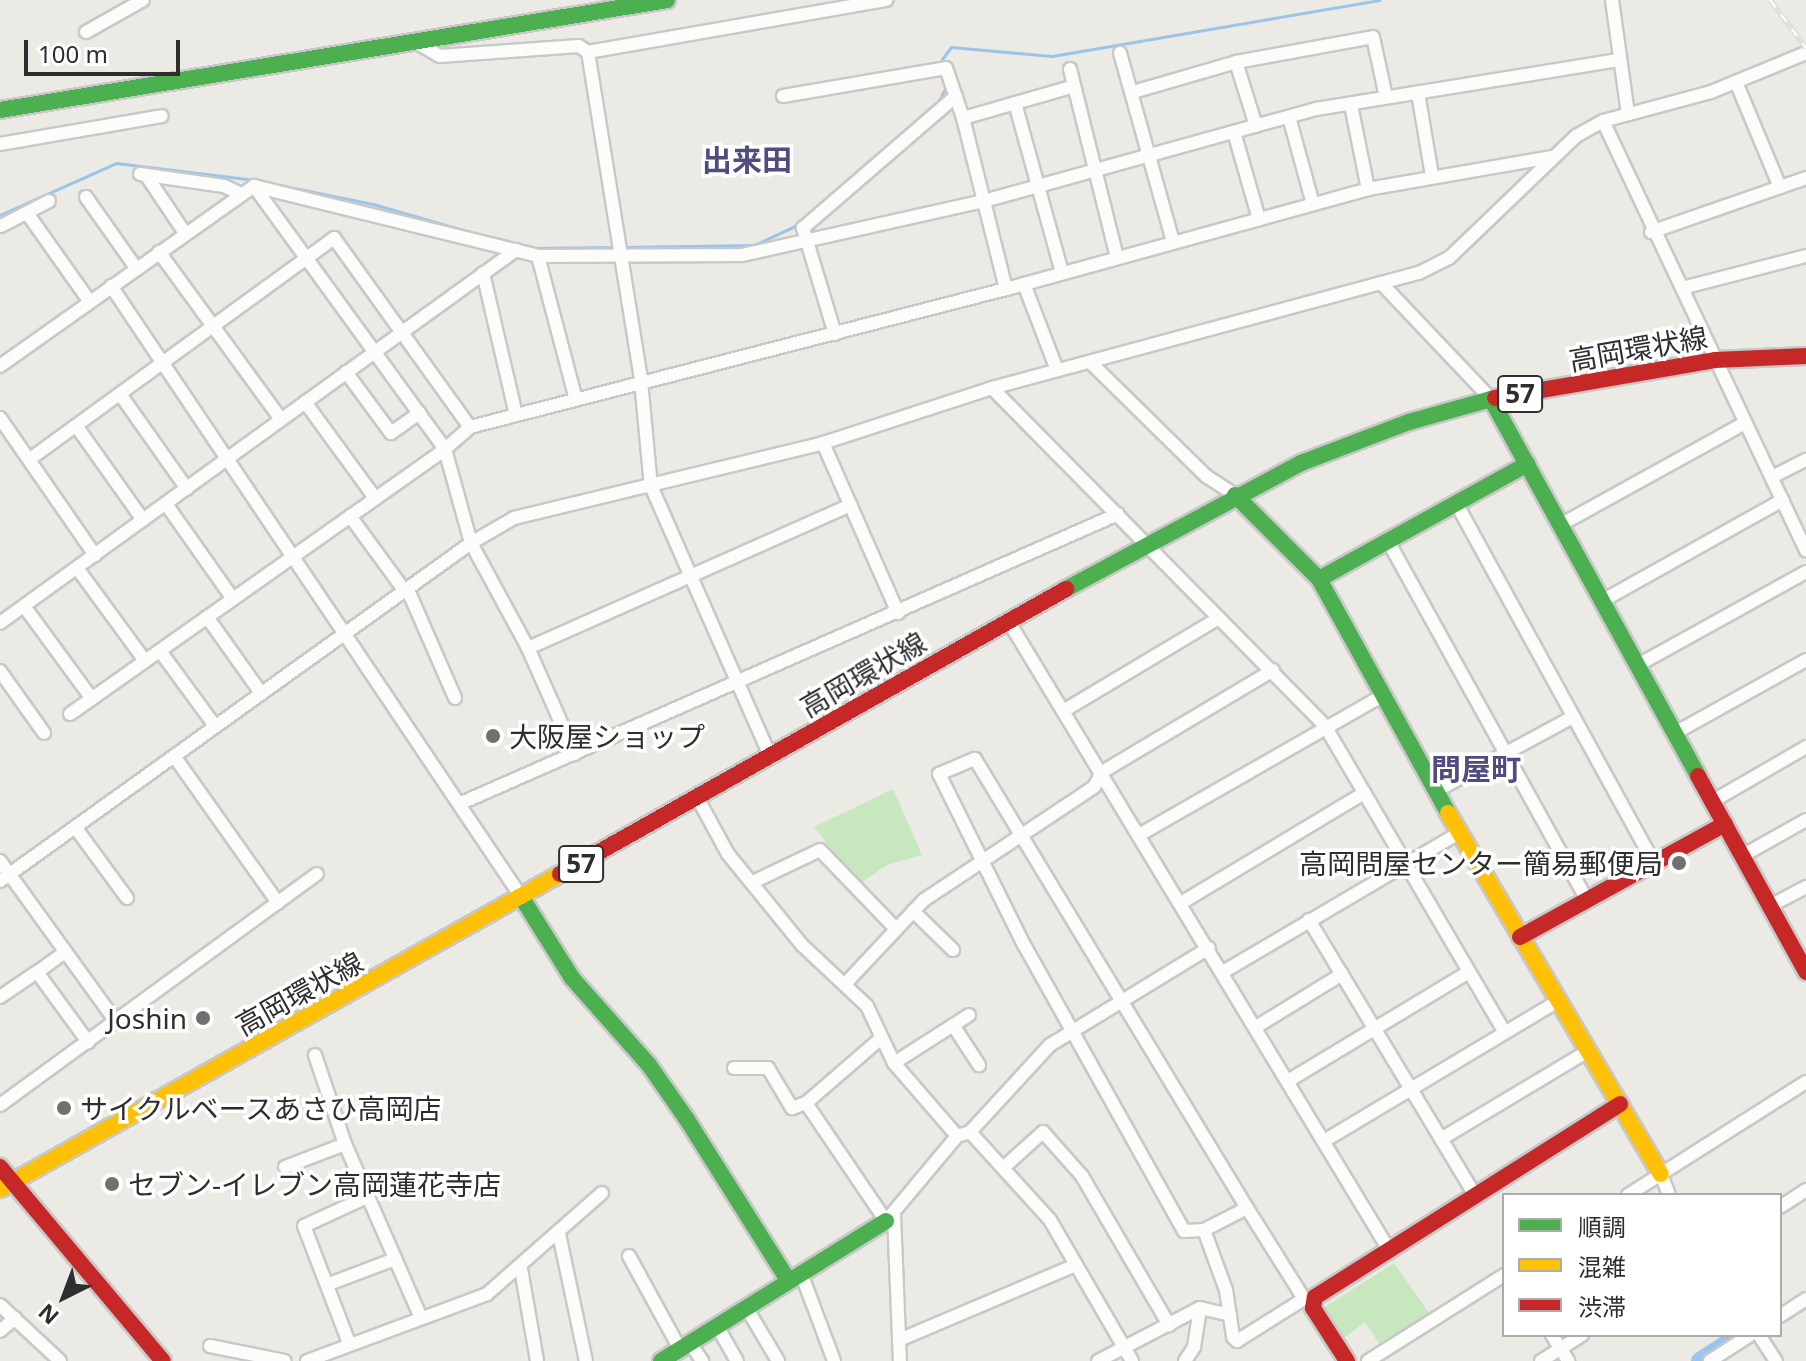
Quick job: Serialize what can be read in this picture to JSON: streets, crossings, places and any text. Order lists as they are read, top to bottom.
{
  "streets": {
    "street": ["高岡環状線", "57"]
  },
  "districts": ["出来田", "問屋町"],
  "places": [
    "大阪屋ショップ",
    "高岡問屋センター簡易郵便局",
    "Joshin",
    "サイクルベースあさひ高岡店",
    "セブン-イレブン高岡蓮花寺店"
  ],
  "legend": ["順調", "混雑", "渋滞"],
  "scale_bar": "100 m",
  "north": "bottom left"
}
